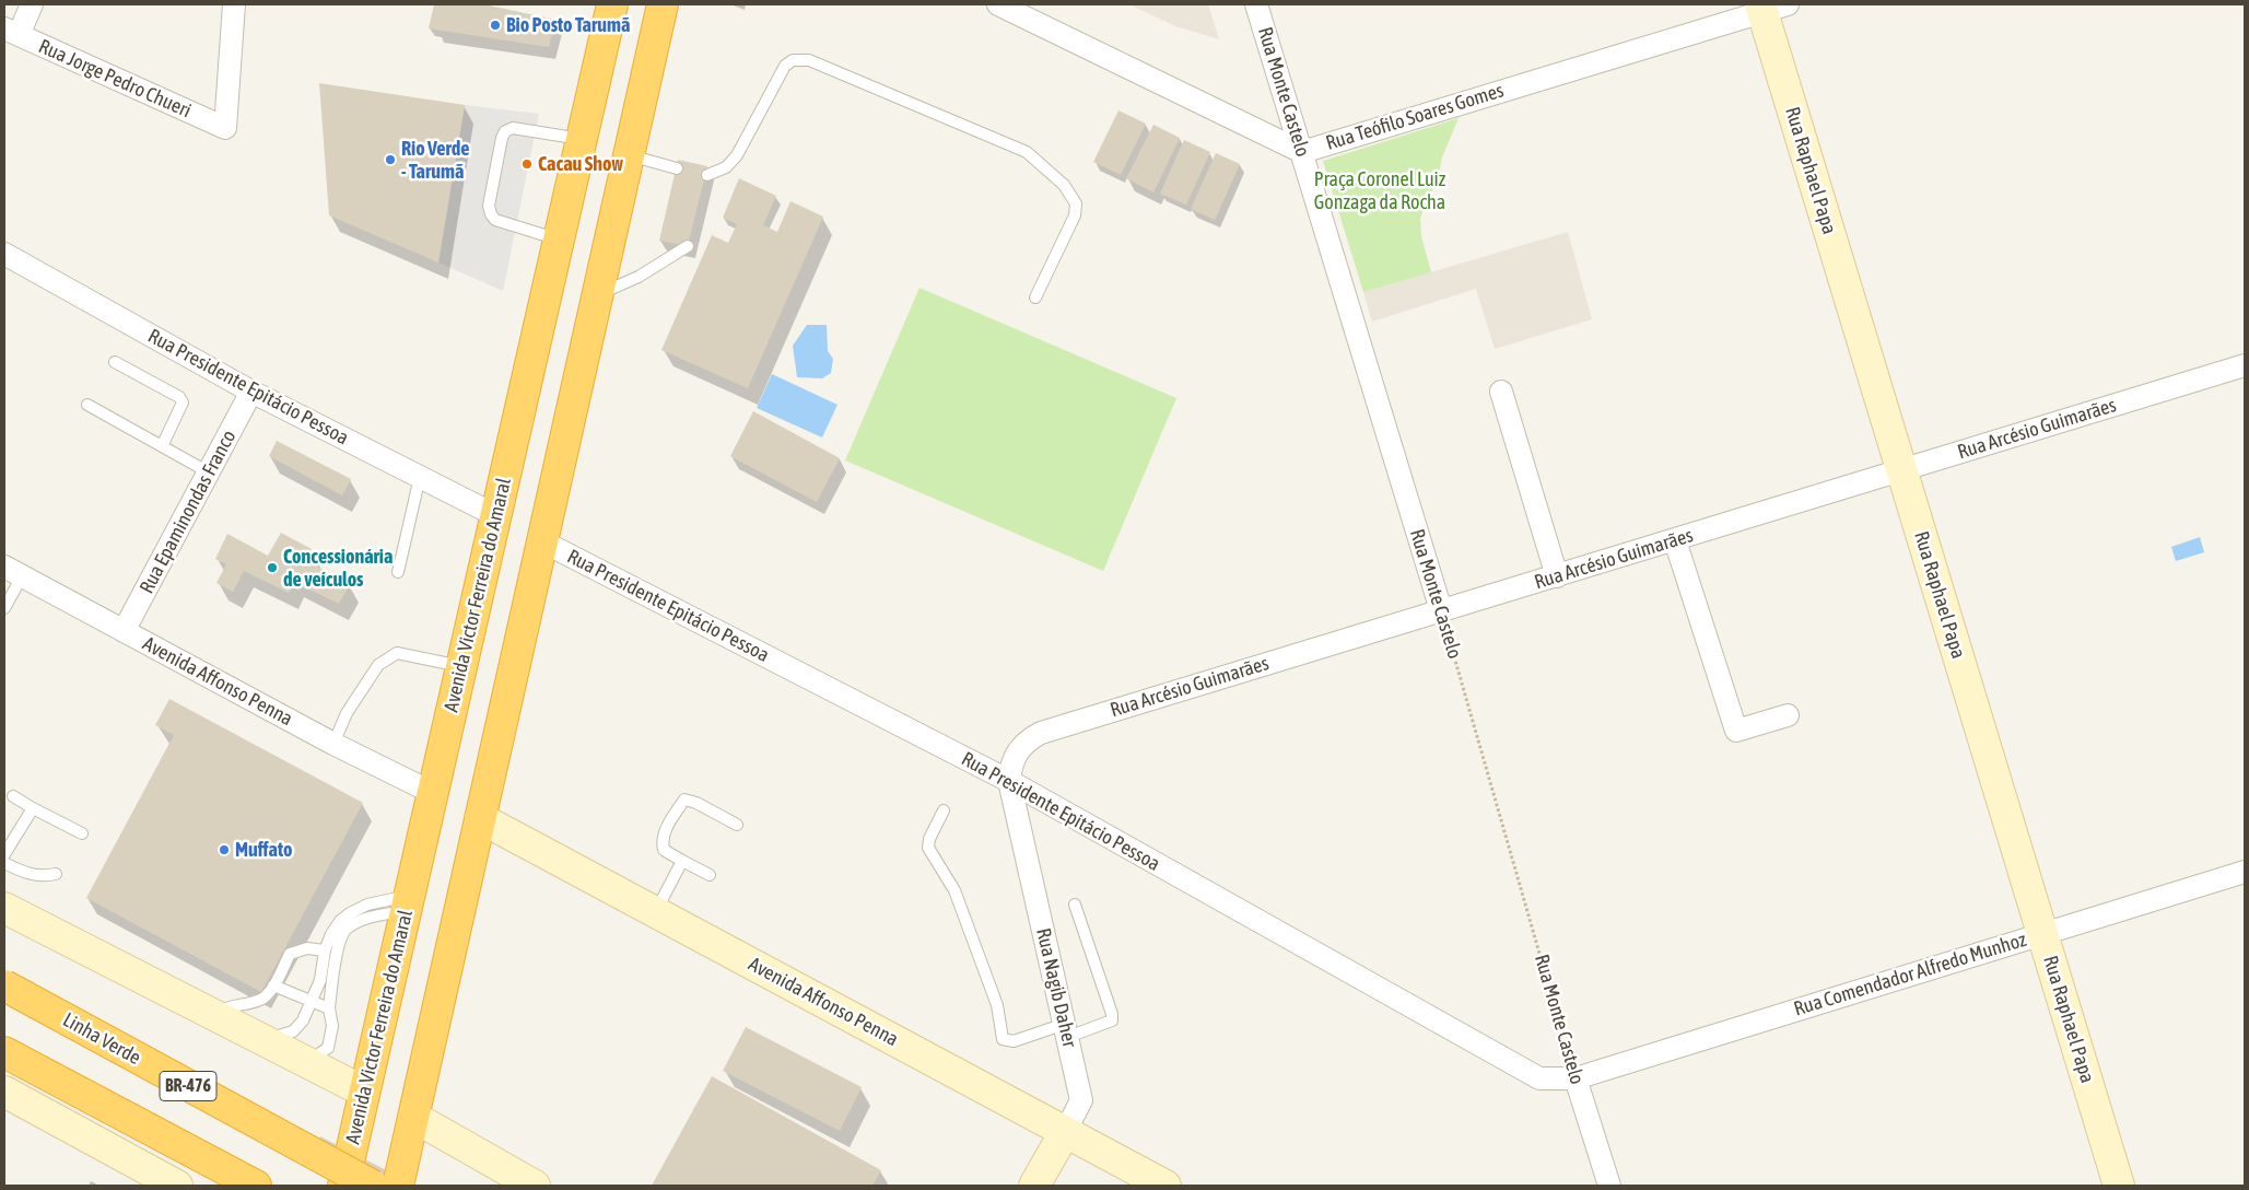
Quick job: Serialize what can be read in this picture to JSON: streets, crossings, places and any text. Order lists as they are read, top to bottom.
{
  "streets": {
    "highway": ["Avenida Victor Ferreira do Amaral", "Linha Verde", "BR-476"],
    "street": [
      "Rua Jorge Pedro Chueri",
      "Rua Monte Castelo",
      "Rua Teófilo Soares Gomes",
      "Rua Raphael Papa",
      "Rua Presidente Epitácio Pessoa",
      "Rua Arcésio Guimarães",
      "Rua Epaminondas Franco",
      "Avenida Affonso Penna",
      "Rua Comendador Alfredo Munhoz",
      "Rua Nagib Daher"
    ]
  },
  "crossings": [
    ["Rua Monte Castelo", "Rua Teófilo Soares Gomes"],
    ["Rua Monte Castelo", "Rua Presidente Epitácio Pessoa"],
    ["Rua Monte Castelo", "Rua Arcésio Guimarães"],
    ["Rua Monte Castelo", "Rua Comendador Alfredo Munhoz"],
    ["Rua Teófilo Soares Gomes", "Rua Raphael Papa"],
    ["Rua Raphael Papa", "Rua Arcésio Guimarães"],
    ["Rua Raphael Papa", "Rua Comendador Alfredo Munhoz"],
    ["Rua Presidente Epitácio Pessoa", "Rua Arcésio Guimarães"],
    ["Rua Presidente Epitácio Pessoa", "Rua Epaminondas Franco"],
    ["Rua Presidente Epitácio Pessoa", "Avenida Victor Ferreira do Amaral"],
    ["Rua Presidente Epitácio Pessoa", "Rua Comendador Alfredo Munhoz"],
    ["Rua Presidente Epitácio Pessoa", "Rua Nagib Daher"],
    ["Rua Arcésio Guimarães", "Rua Nagib Daher"],
    ["Rua Epaminondas Franco", "Avenida Affonso Penna"],
    ["Avenida Victor Ferreira do Amaral", "Avenida Affonso Penna"],
    ["Avenida Affonso Penna", "Rua Nagib Daher"]
  ],
  "parks": ["Praça Coronel Luiz Gonzaga da Rocha"],
  "places": [
    "Bio Posto Tarumã",
    "Rio Verde - Tarumã",
    "Cacau Show",
    "Concessionária de veículos",
    "Muffato"
  ]
}
